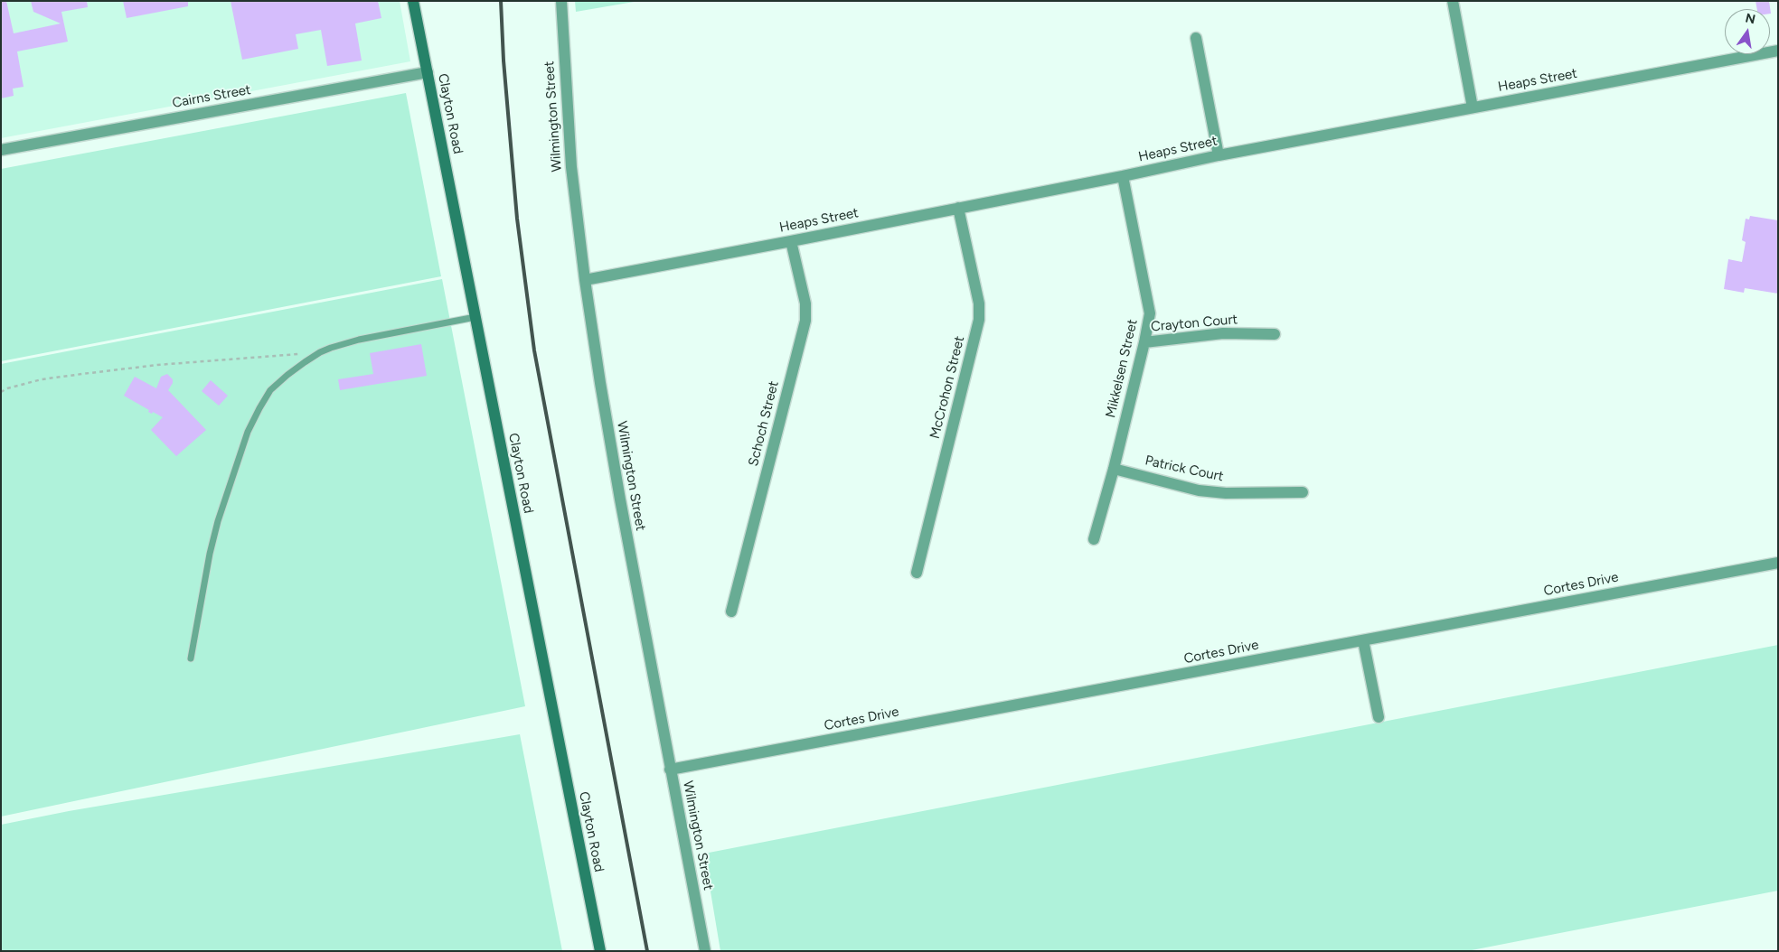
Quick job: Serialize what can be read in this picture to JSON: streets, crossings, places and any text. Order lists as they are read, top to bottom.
{
  "streets": {
    "street": [
      "Heaps Street",
      "Cairns Street",
      "Clayton Road",
      "Wilmington Street",
      "Crayton Court",
      "Mikkelsen Street",
      "McCrohon Street",
      "Schoch Street",
      "Patrick Court",
      "Cortes Drive"
    ]
  },
  "crossings": [
    ["Heaps Street", "Wilmington Street"],
    ["Heaps Street", "Mikkelsen Street"],
    ["Heaps Street", "McCrohon Street"],
    ["Heaps Street", "Schoch Street"],
    ["Cairns Street", "Clayton Road"],
    ["Wilmington Street", "Cortes Drive"],
    ["Crayton Court", "Mikkelsen Street"],
    ["Mikkelsen Street", "Patrick Court"]
  ],
  "north": "top"
}
